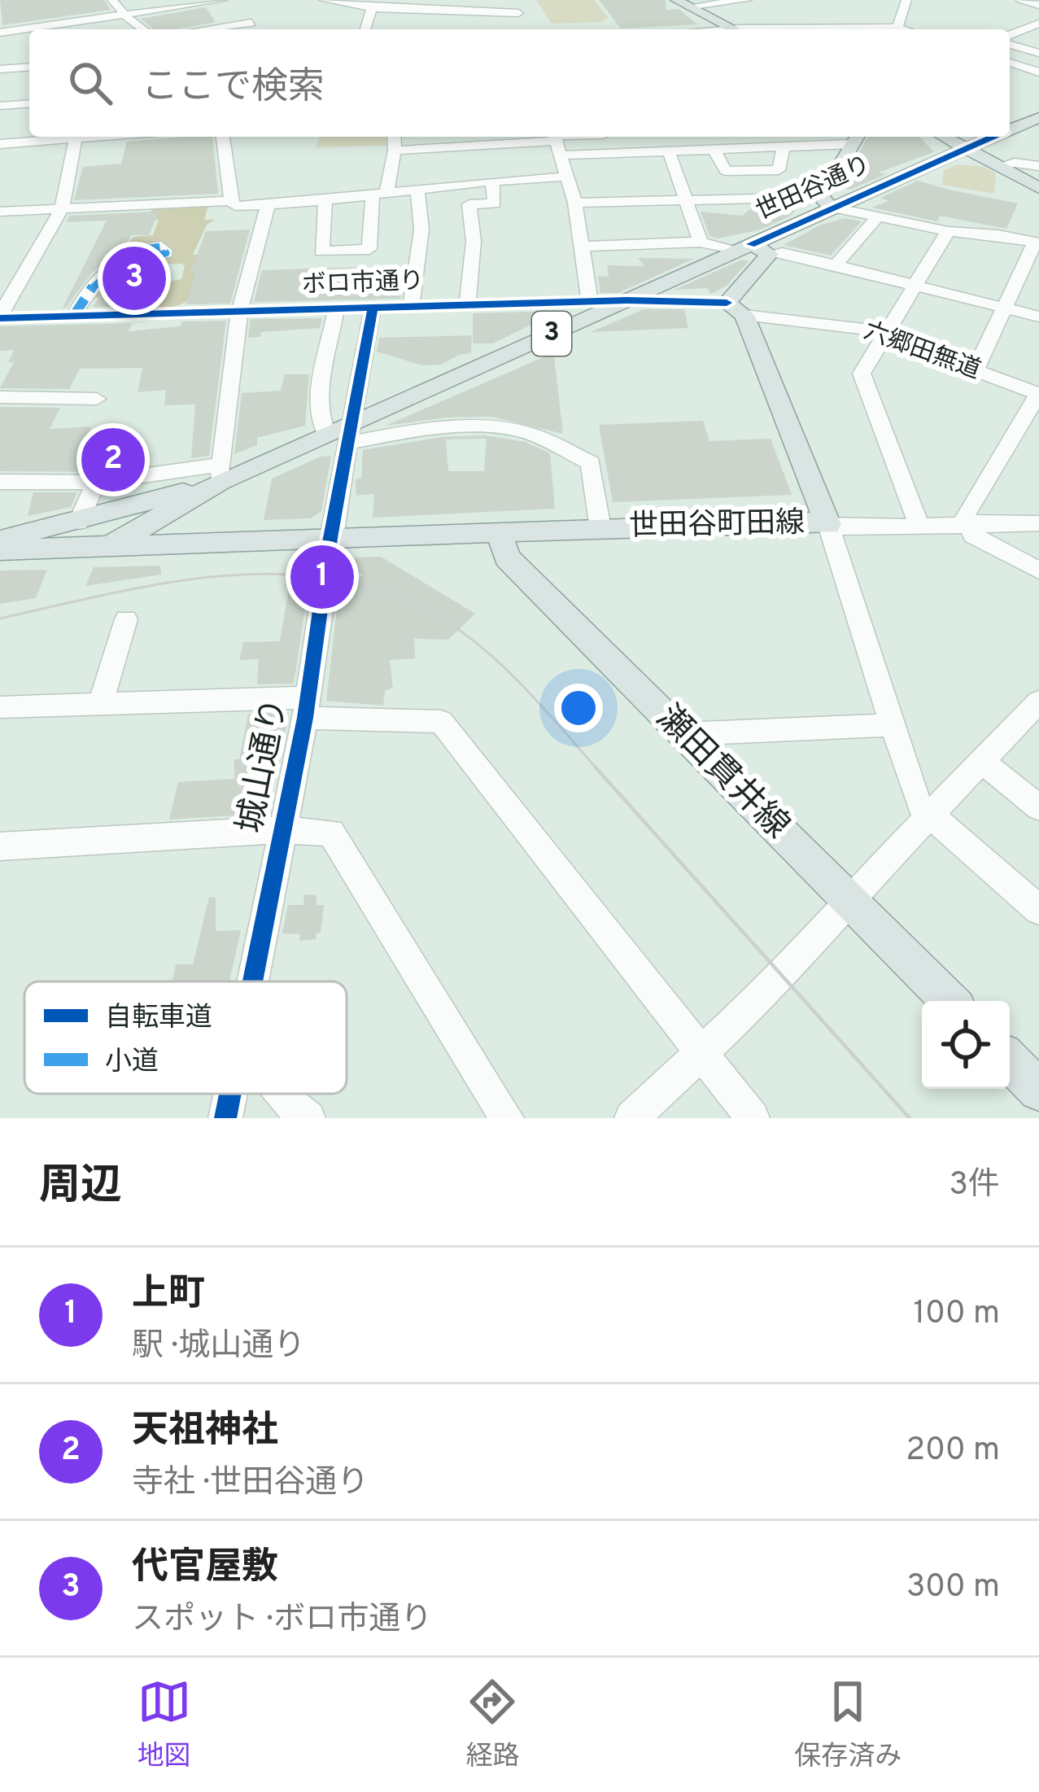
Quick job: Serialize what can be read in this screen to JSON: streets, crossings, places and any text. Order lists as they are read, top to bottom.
{
  "streets": {
    "main road": [
      "世田谷通り",
      "3",
      "世田谷町田線",
      "瀬田貫井線"
    ],
    "street": ["ボロ市通り", "六郷田無道", "城山通り"]
  },
  "crossings": [
    ["世田谷通り", "ボロ市通り"],
    ["世田谷通り", "3"],
    ["世田谷通り", "世田谷町田線"],
    ["世田谷通り", "城山通り"],
    ["ボロ市通り", "3"],
    ["ボロ市通り", "六郷田無道"],
    ["ボロ市通り", "世田谷町田線"],
    ["ボロ市通り", "城山通り"],
    ["3", "六郷田無道"],
    ["3", "世田谷町田線"],
    ["六郷田無道", "世田谷町田線"],
    ["世田谷町田線", "城山通り"],
    ["世田谷町田線", "瀬田貫井線"]
  ],
  "legend": ["自転車道", "小道"],
  "page": {
    "search": "ここで検索",
    "pins": ["3", "2", "1"],
    "heading": ["周辺", "3件"],
    "list": [
      {
        "mark": "1",
        "name": "上町",
        "note": "駅 · 城山通り",
        "value": "100 m"
      },
      {
        "mark": "2",
        "name": "天祖神社",
        "note": "寺社 · 世田谷通り",
        "value": "200 m"
      },
      {
        "mark": "3",
        "name": "代官屋敷",
        "note": "スポット · ボロ市通り",
        "value": "300 m"
      }
    ],
    "nav": ["地図", "経路", "保存済み"]
  }
}
